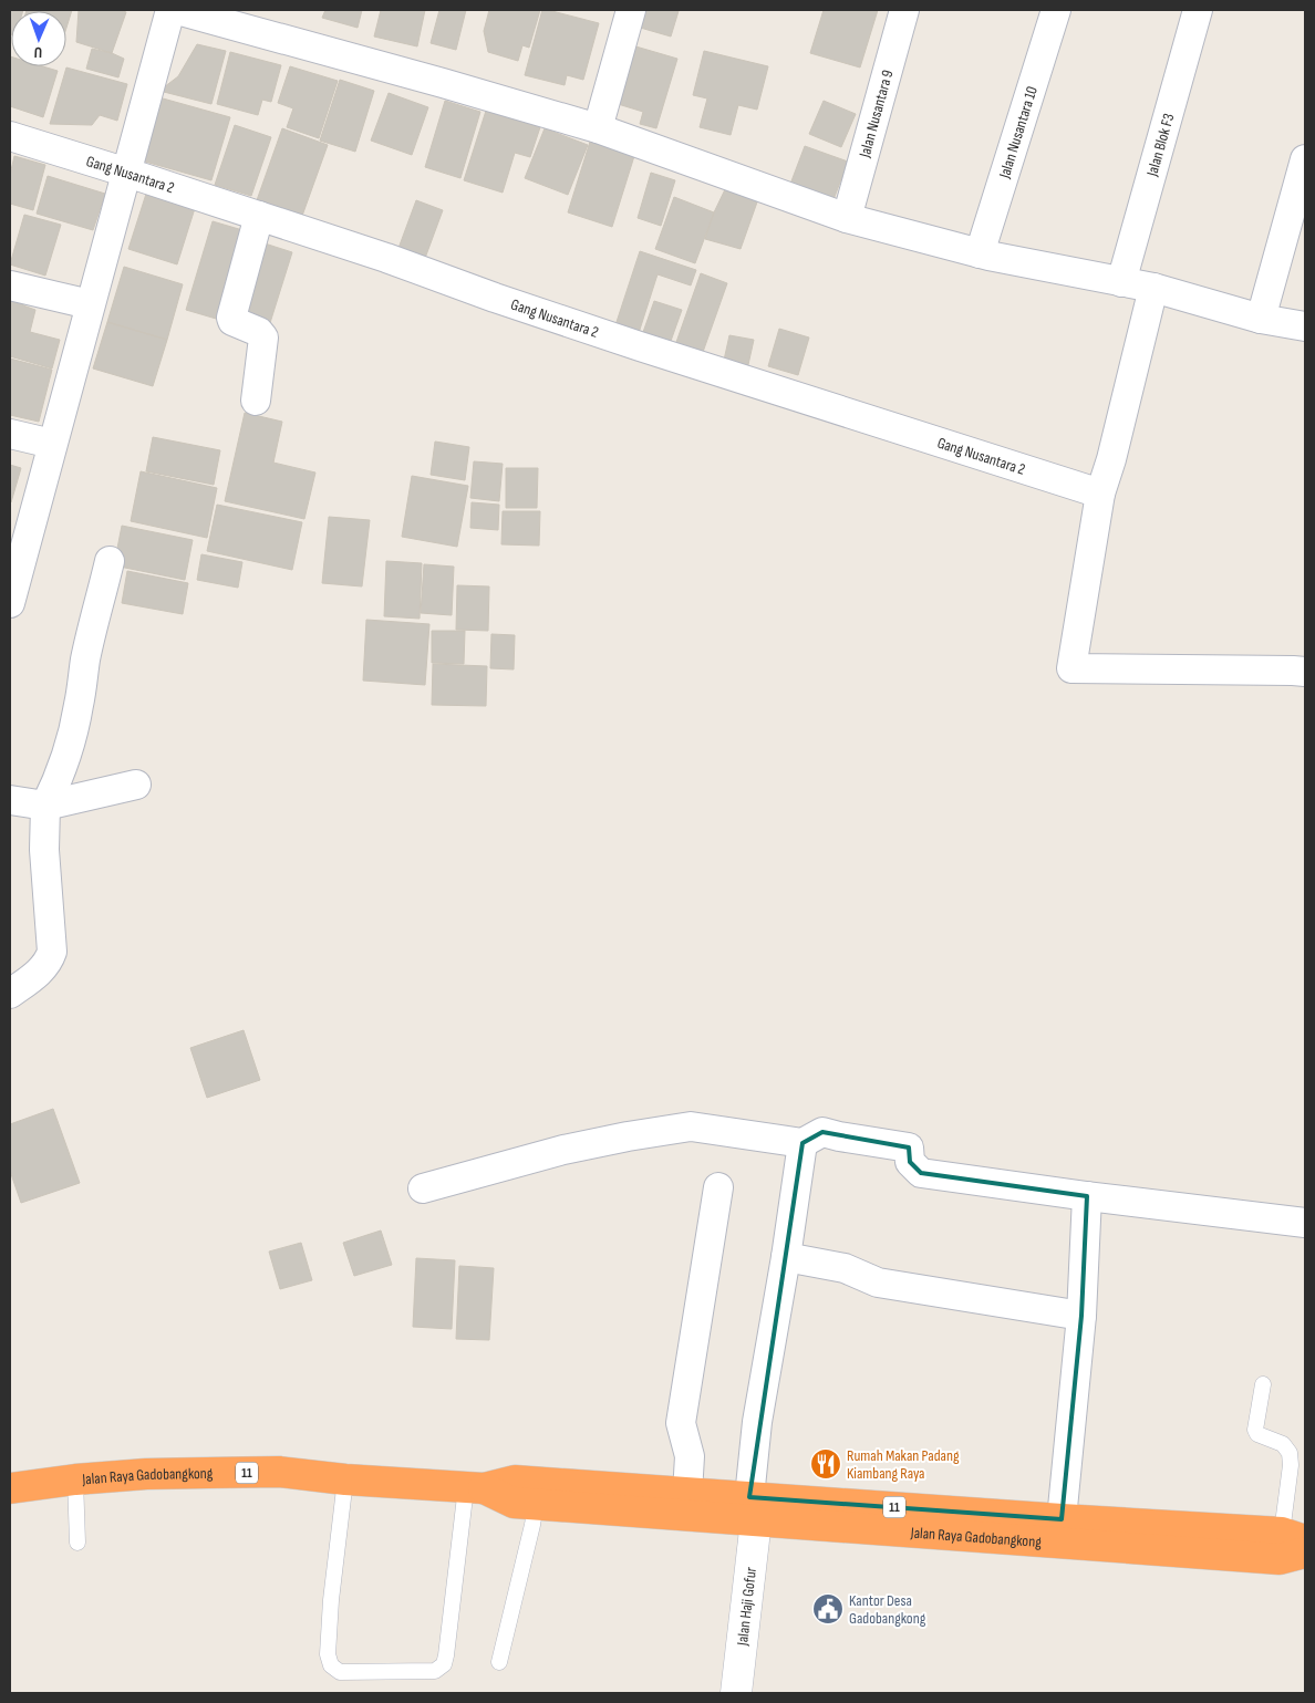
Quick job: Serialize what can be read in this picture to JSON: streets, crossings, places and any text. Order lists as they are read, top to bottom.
{
  "streets": {
    "highway": ["11", "Jalan Raya Gadobangkong"],
    "street": [
      "Jalan Nusantara 9",
      "Jalan Nusantara 10",
      "Jalan Blok F3",
      "Gang Nusantara 2",
      "Jalan Haji Gofur"
    ]
  },
  "crossings": [
    ["Jalan Raya Gadobangkong", "Jalan Haji Gofur"]
  ],
  "places": {
    "restaurant": ["Rumah Makan Padang Kiambang Raya"],
    "public building": ["Kantor Desa Gadobangkong"]
  },
  "north": "bottom"
}
